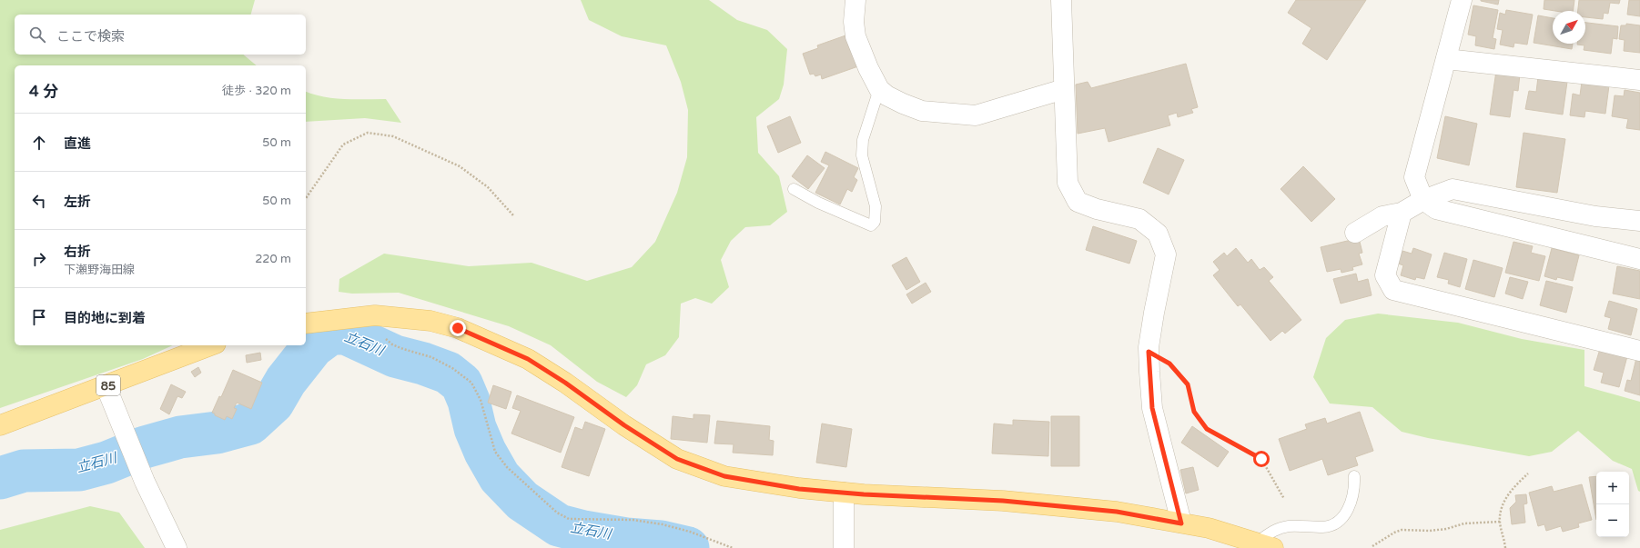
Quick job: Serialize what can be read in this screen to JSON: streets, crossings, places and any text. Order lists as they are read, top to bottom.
{
  "streets": {
    "main road": ["85"]
  },
  "water": ["立石川"],
  "north": "top right",
  "page": {
    "search": "ここで検索",
    "heading": ["4 分", "徒歩 · 320 m"],
    "list": [
      ["直進", "50 m"],
      ["左折", "50 m"],
      ["右折", "下瀬野海田線", "220 m"],
      "目的地に到着"
    ],
    "map_buttons": ["+", "−"]
  }
}
